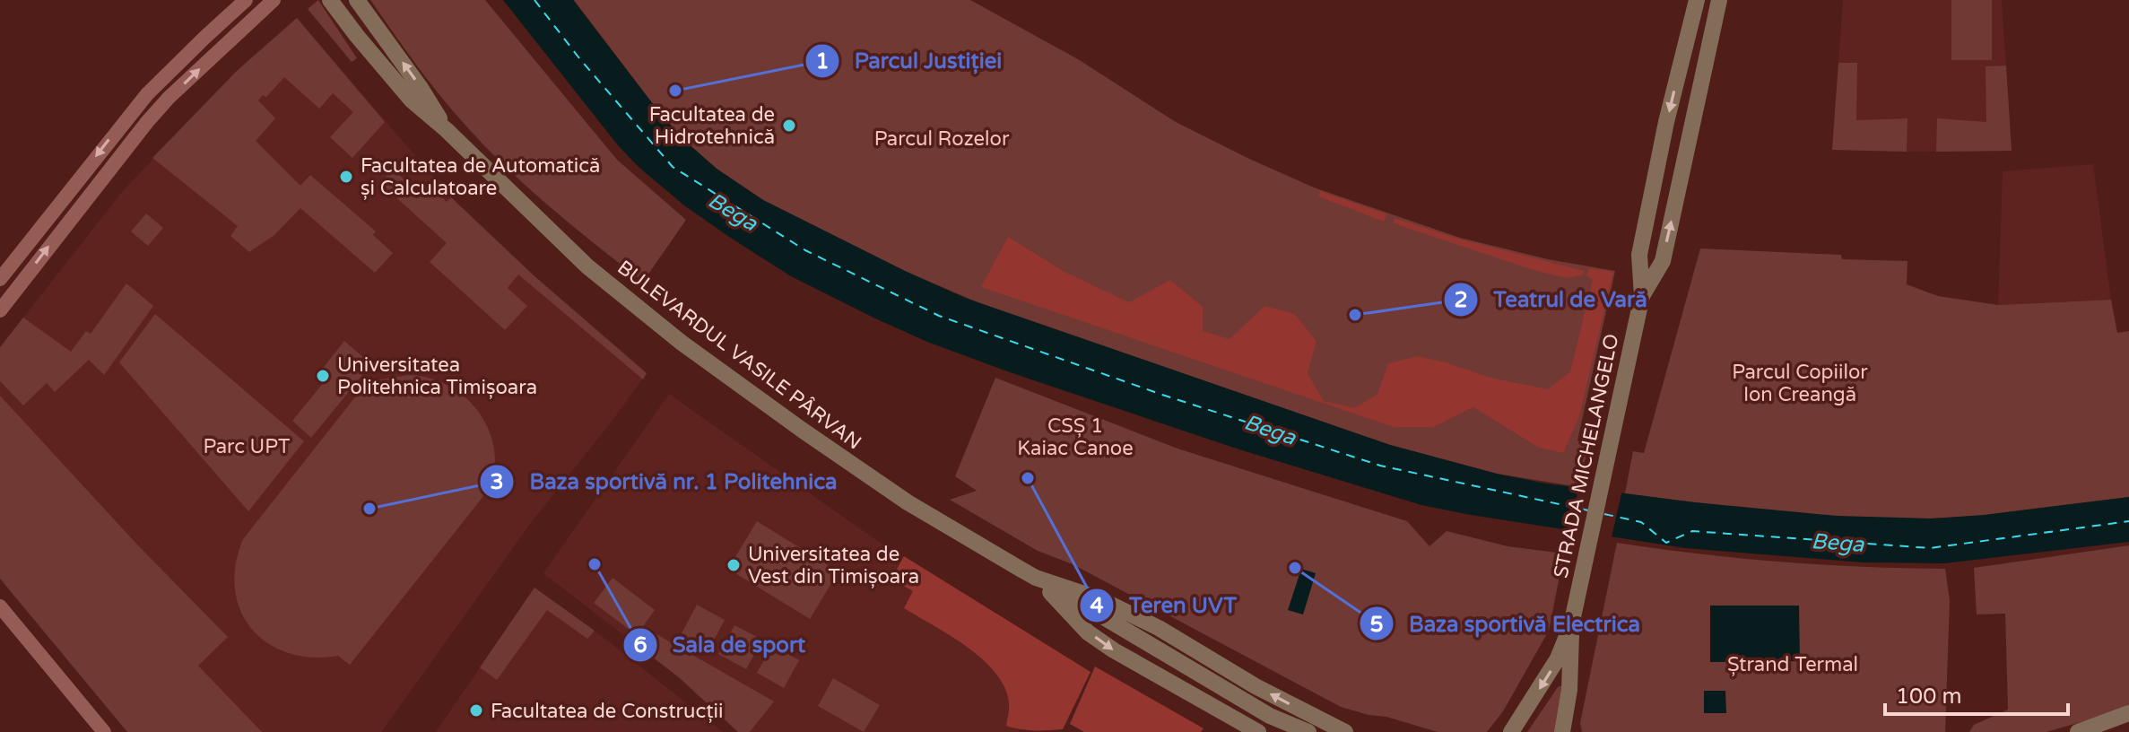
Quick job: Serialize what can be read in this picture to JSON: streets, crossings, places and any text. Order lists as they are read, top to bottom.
{
  "streets": {
    "main road": ["BULEVARDUL VASILE PÂRVAN", "STRADA MICHELANGELO"]
  },
  "water": ["Bega"],
  "parks": [
    "Parcul Rozelor",
    "Parcul Copiilor Ion Creangă",
    "CSȘ 1 Kaiac Canoe",
    "Parc UPT",
    "Ștrand Termal"
  ],
  "places": [
    "Parcul Justiției",
    "Facultatea de Hidrotehnică",
    "Facultatea de Automatică și Calculatoare",
    "Teatrul de Vară",
    "Universitatea Politehnica Timișoara",
    "Teren UVT",
    "Baza sportivă nr. 1 Politehnica",
    "Sala de sport",
    "Universitatea de Vest din Timișoara",
    "Baza sportivă Electrica",
    "Facultatea de Construcții"
  ],
  "scale_bar": "100 m"
}
